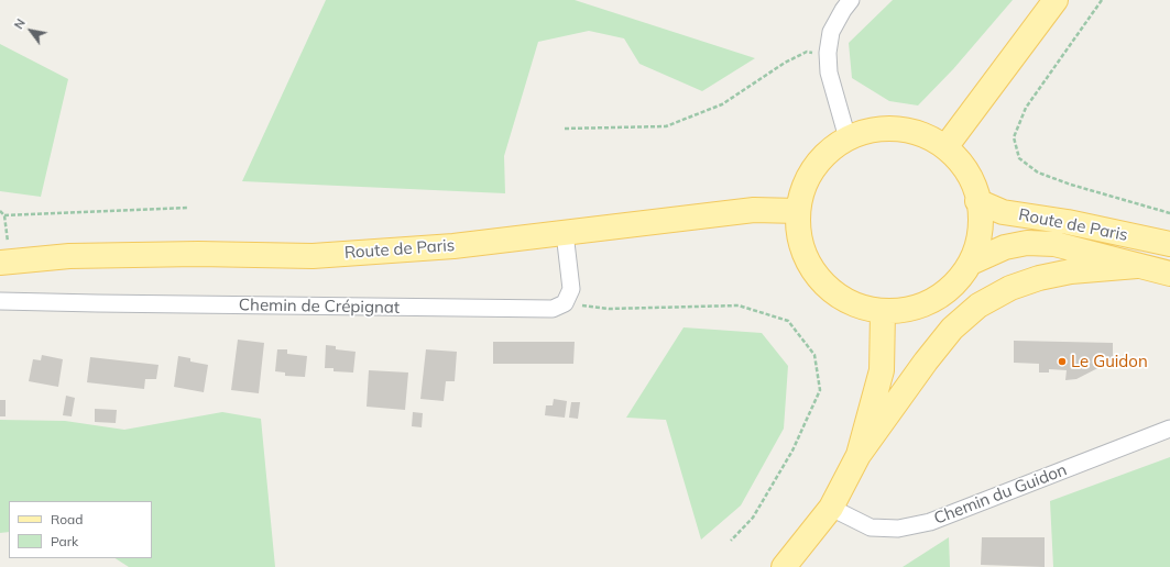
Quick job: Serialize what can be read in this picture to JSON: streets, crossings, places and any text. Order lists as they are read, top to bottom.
{
  "streets": {
    "main road": ["Route de Paris"],
    "street": ["Chemin de Crépignat", "Chemin du Guidon"]
  },
  "places": ["Le Guidon"],
  "legend": ["Road", "Park"],
  "north": "top left"
}
